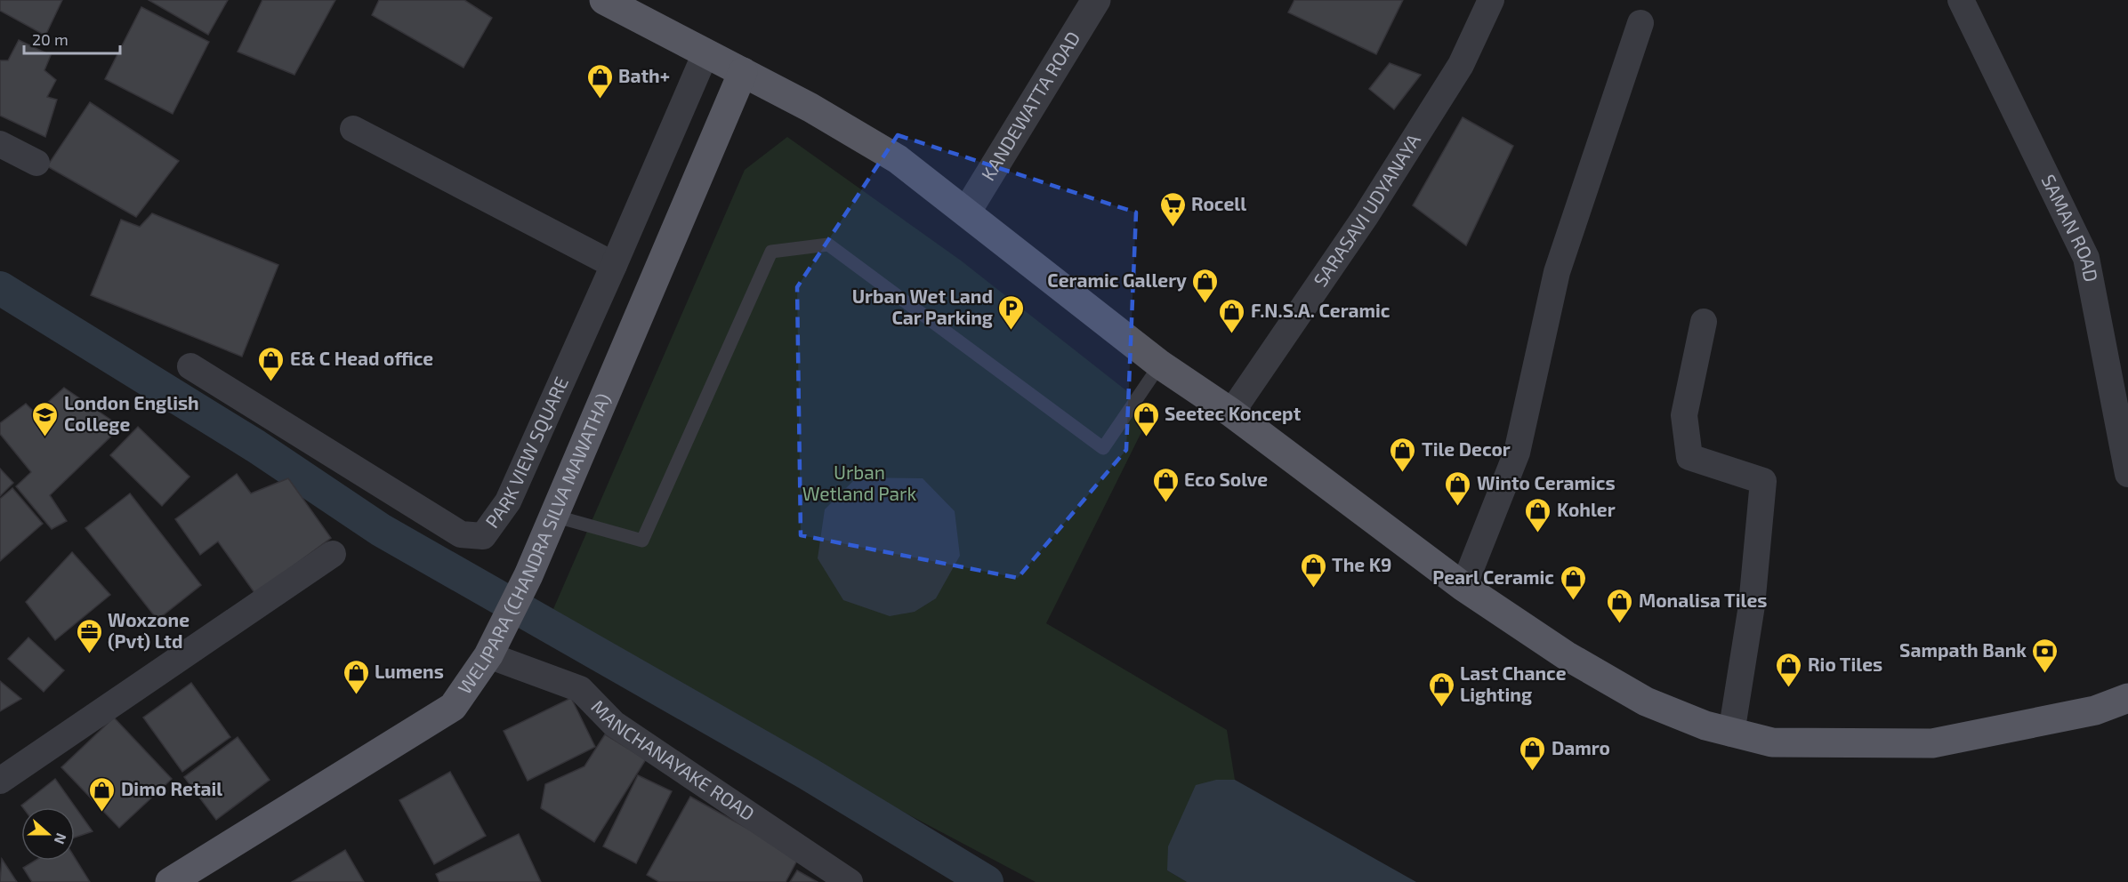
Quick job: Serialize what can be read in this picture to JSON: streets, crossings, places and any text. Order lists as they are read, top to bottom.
{
  "streets": {
    "main road": ["WELIPARA (CHANDRA SILVA MAWATHA)"],
    "street": [
      "KANDEWATTA ROAD",
      "SARASAVI UDYANAYA",
      "SAMAN ROAD",
      "PARK VIEW SQUARE",
      "MANCHANAYAKE ROAD"
    ]
  },
  "crossings": [
    ["WELIPARA (CHANDRA SILVA MAWATHA)", "MANCHANAYAKE ROAD"]
  ],
  "parks": ["Urban Wetland Park"],
  "places": {
    "shop": [
      "Bath+",
      "Ceramic Gallery",
      "F.N.S.A. Ceramic",
      "E& C Head office",
      "Seetec Koncept",
      "Tile Decor",
      "Eco Solve",
      "Winto Ceramics",
      "Kohler",
      "The K9",
      "Pearl Ceramic",
      "Monalisa Tiles",
      "Rio Tiles",
      "Lumens",
      "Last Chance Lighting",
      "Damro",
      "Dimo Retail"
    ],
    "supermarket": ["Rocell"],
    "parking": ["Urban Wet Land Car Parking"],
    "school or university": ["London English College"],
    "office": ["Woxzone (Pvt) Ltd"],
    "bank": ["Sampath Bank"]
  },
  "scale_bar": "20 m",
  "north": "right"
}
